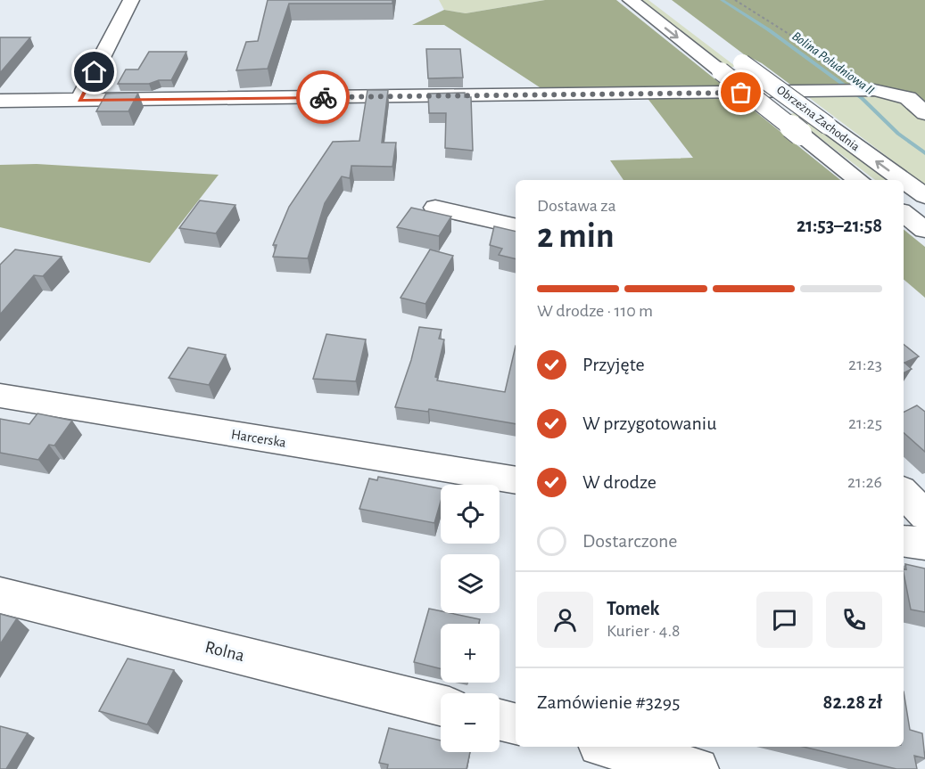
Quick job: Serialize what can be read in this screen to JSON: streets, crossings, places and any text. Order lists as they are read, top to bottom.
{
  "streets": {
    "street": ["Obrzeżna Zachodnia", "Harcerska", "Rolna"]
  },
  "water": ["Bolina Południowa II"],
  "page": {
    "heading": ["2 min", "Dostawa za", "21:53–21:58"],
    "panel": [
      "Tomek",
      "Kurier · 4.8",
      "Zamówienie #3295",
      "82.28 zł"
    ],
    "bar": "W drodze · 110 m",
    "list": [
      ["Przyjęte", "21:23"],
      ["W przygotowaniu", "21:25"],
      ["W drodze", "21:26"],
      "Dostarczone"
    ],
    "map_buttons": ["+", "−"]
  }
}
